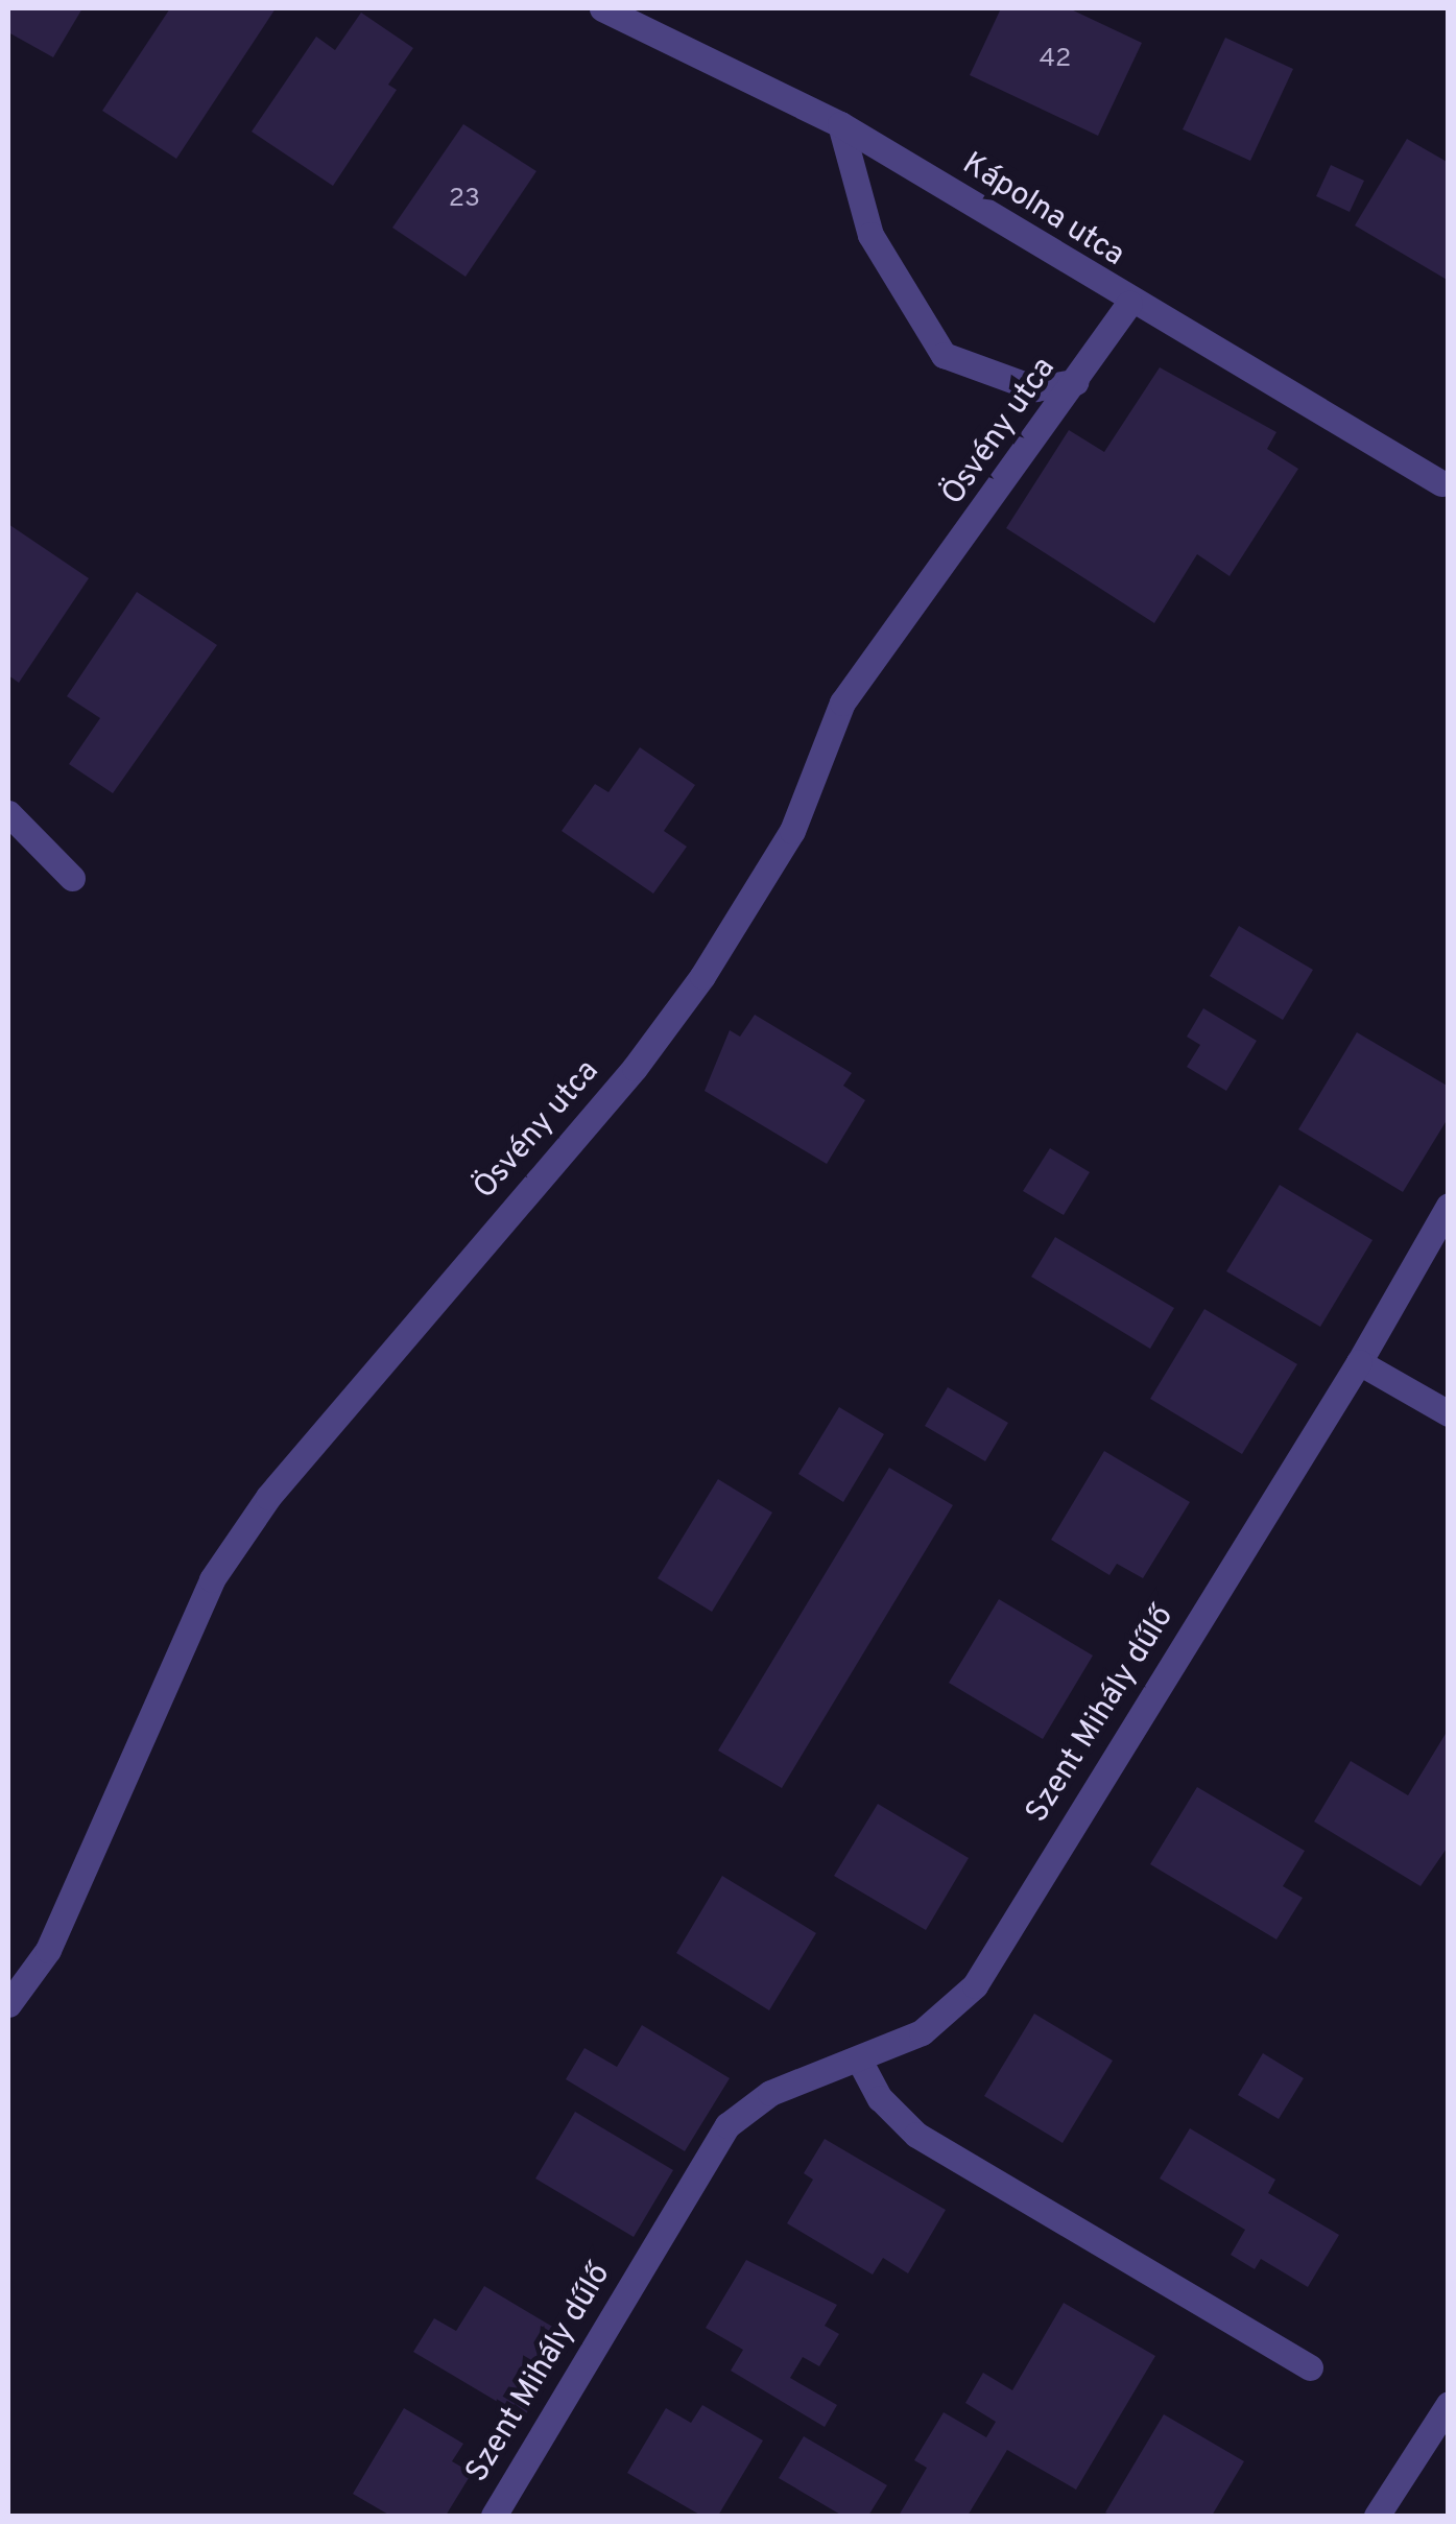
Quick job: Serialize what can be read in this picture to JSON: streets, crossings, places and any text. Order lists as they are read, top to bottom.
{
  "streets": {
    "street": ["Kápolna utca", "Ösvény utca", "Szent Mihály dűlő"]
  },
  "crossings": [
    ["Kápolna utca", "Ösvény utca"]
  ],
  "house_numbers": ["42", "23"]
}
